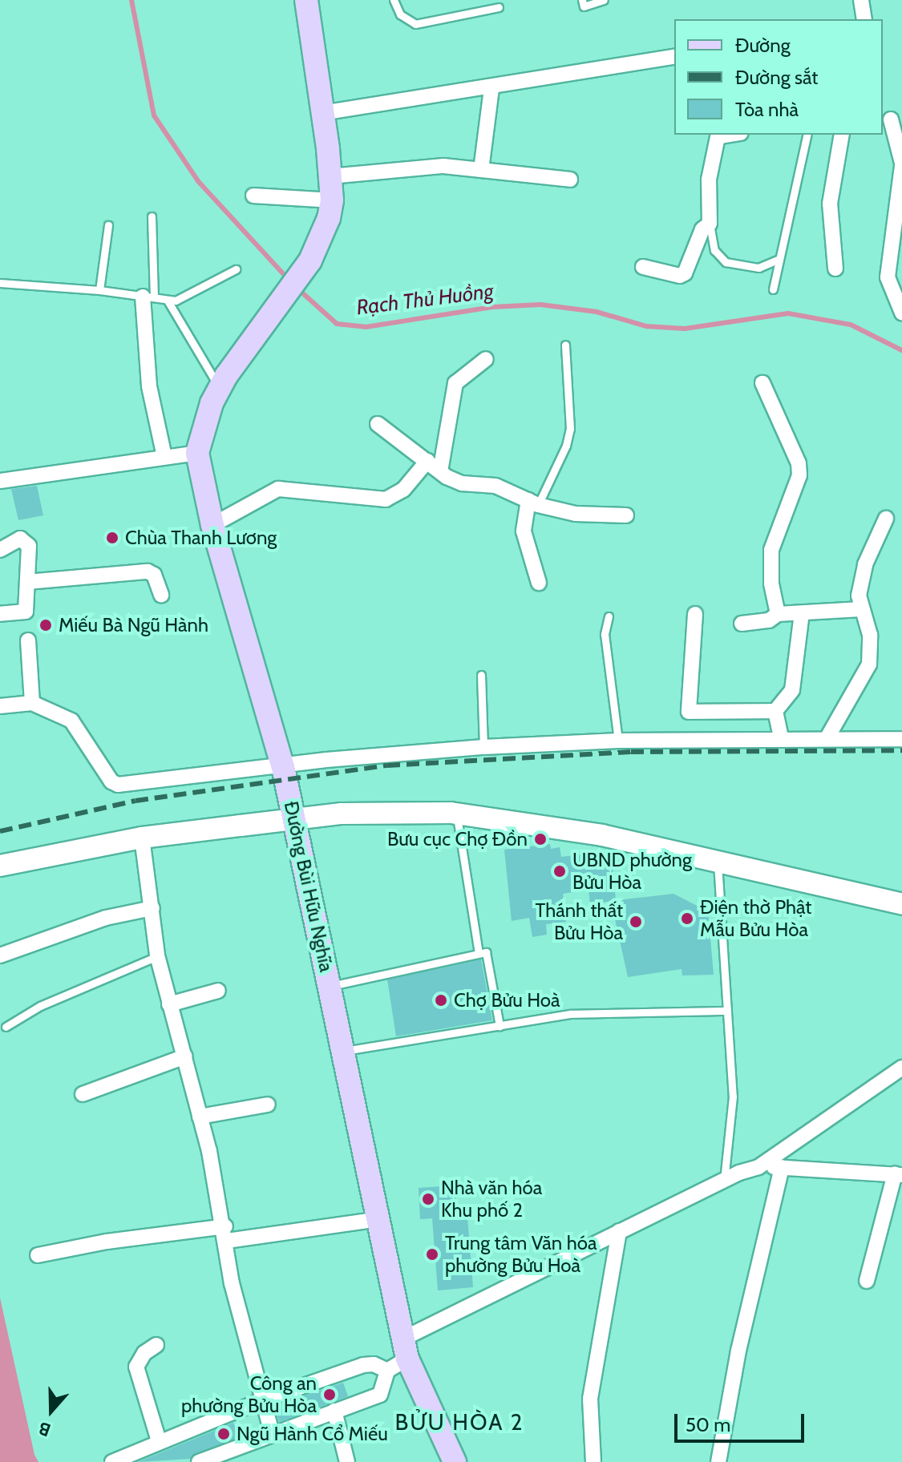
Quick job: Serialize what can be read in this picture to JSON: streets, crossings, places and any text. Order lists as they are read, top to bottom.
{
  "streets": {
    "main road": ["Đường Bùi Hữu Nghĩa"]
  },
  "districts": ["BỬU HÒA 2"],
  "water": ["Rạch Thủ Huồng"],
  "places": [
    "Chùa Thanh Lương",
    "Miếu Bà Ngũ Hành",
    "Bưu cục Chợ Đồn",
    "UBND phường Bửu Hòa",
    "Điện thờ Phật Mẫu Bửu Hòa",
    "Thánh thất Bửu Hòa",
    "Chợ Bửu Hoà",
    "Nhà văn hóa Khu phố 2",
    "Trung tâm Văn hóa phường Bửu Hoà",
    "Công an phường Bửu Hòa",
    "Ngũ Hành Cổ Miếu"
  ],
  "legend": ["Đường", "Đường sắt", "Tòa nhà"],
  "scale_bar": "50 m",
  "north": "bottom"
}
